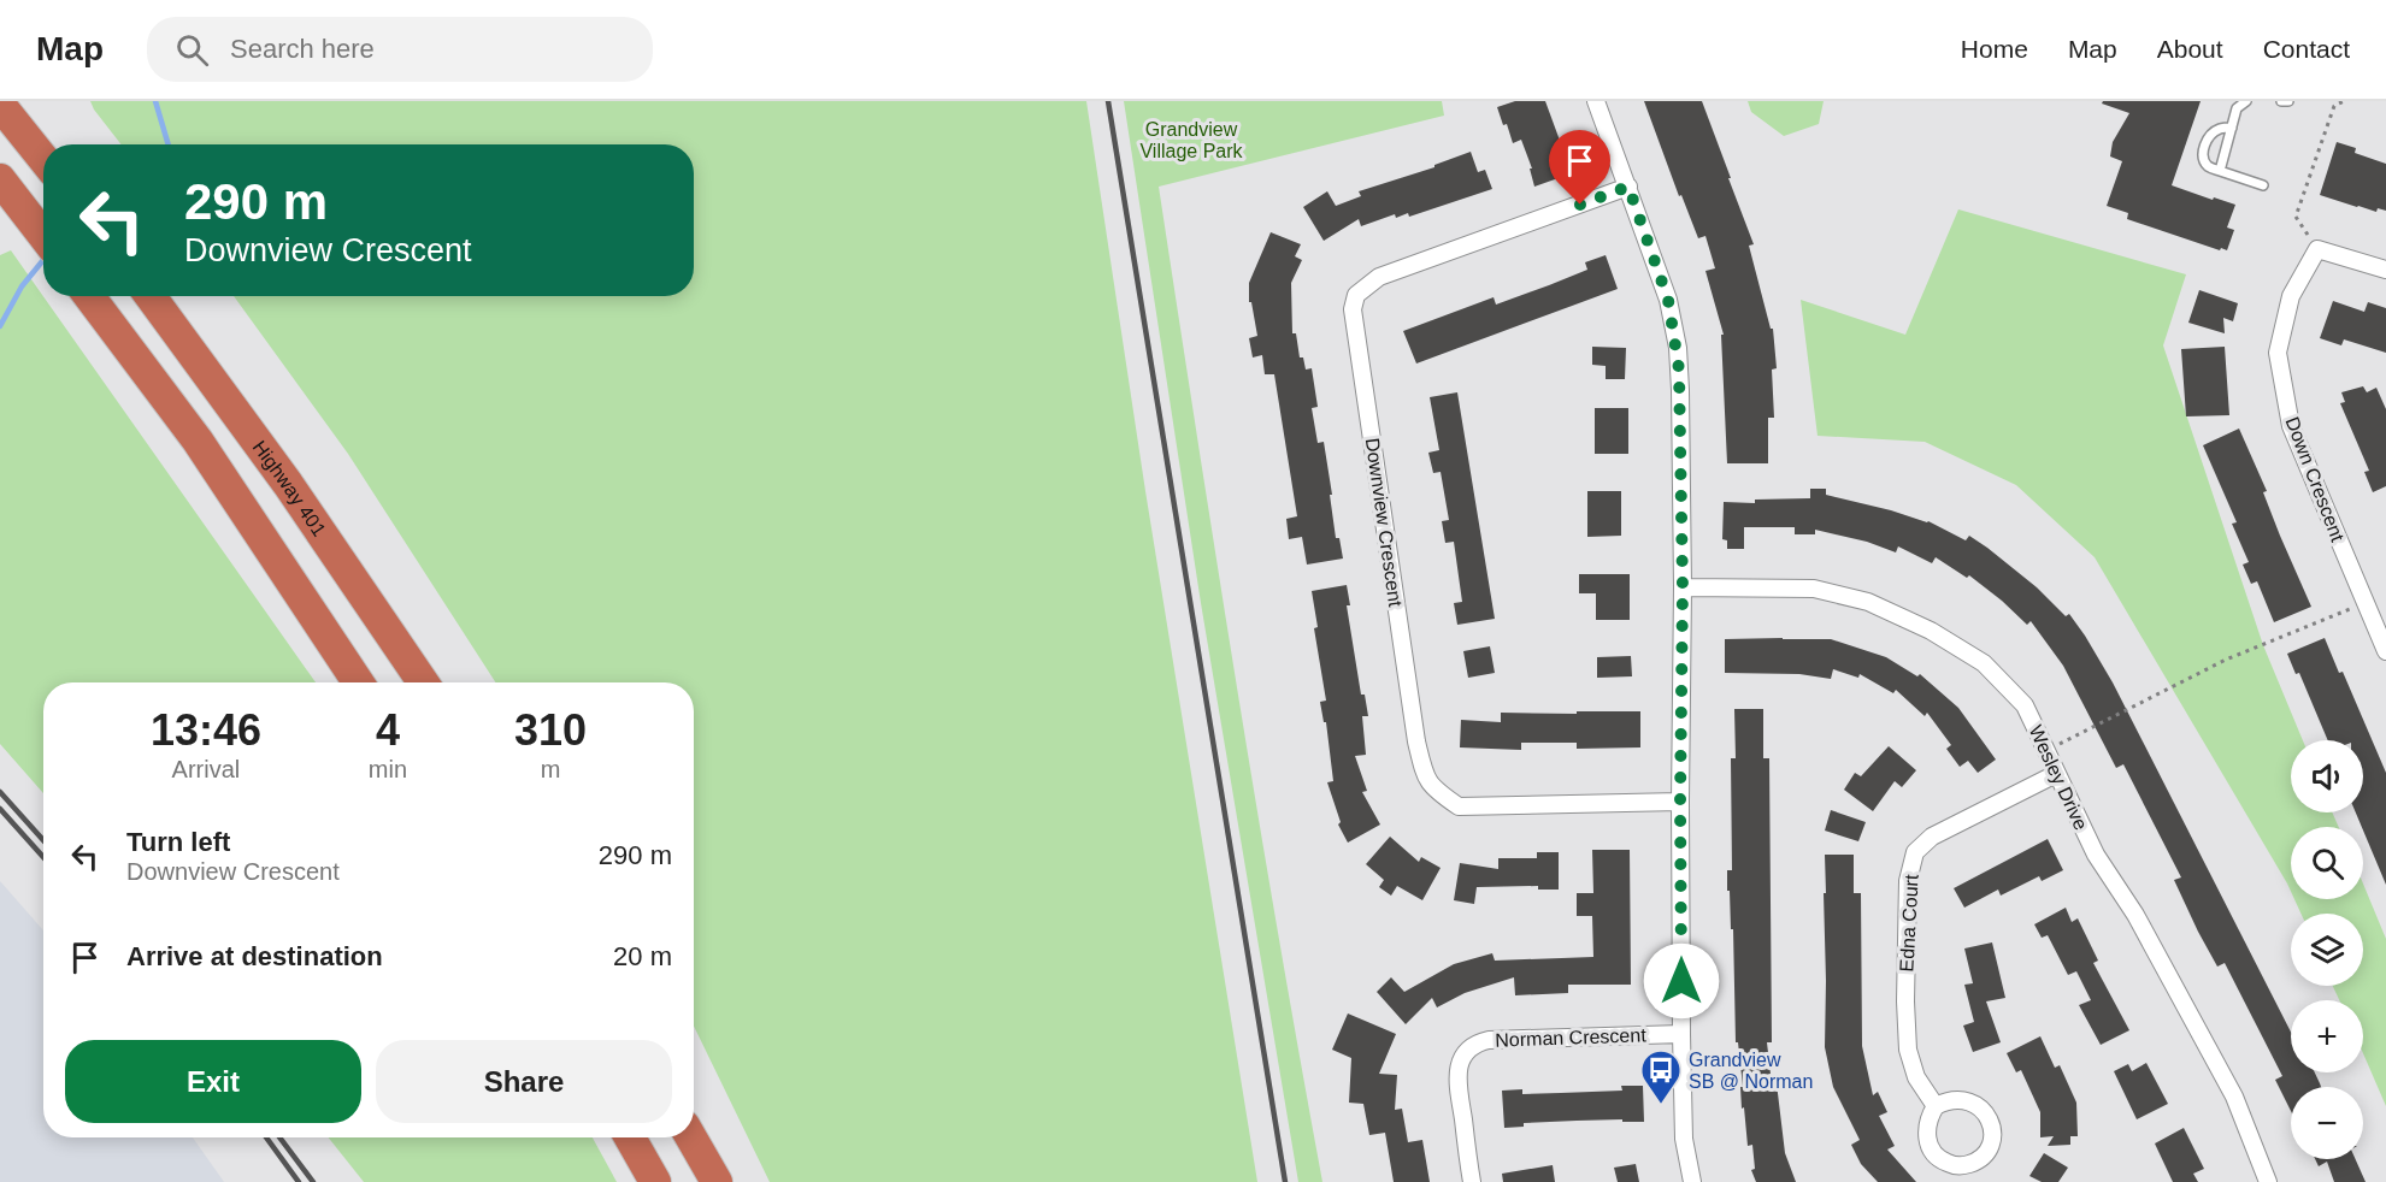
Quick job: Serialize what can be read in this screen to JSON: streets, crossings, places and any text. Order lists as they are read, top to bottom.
{
  "streets": {
    "highway": ["Highway 401"],
    "street": [
      "Down Crescent",
      "Downview Crescent",
      "Wesley Drive",
      "Edna Court",
      "Norman Crescent"
    ]
  },
  "crossings": [
    ["Wesley Drive", "Edna Court"]
  ],
  "parks": ["Grandview Village Park"],
  "places": {
    "bus stop": ["Grandview SB @ Norman"]
  },
  "page": {
    "header": "Map",
    "search": "Search here",
    "nav": [
      "Home",
      "Map",
      "About",
      "Contact"
    ],
    "turn": ["290 m", "Downview Crescent"],
    "eta": [
      "13:46",
      "Arrival",
      "4",
      "min",
      "310",
      "m"
    ],
    "map_buttons": ["+", "−"],
    "list": [
      {
        "name": "Turn left",
        "note": "Downview Crescent",
        "value": "290 m"
      },
      {
        "name": "Arrive at destination",
        "value": "20 m"
      }
    ],
    "buttons": ["Exit", "Share"]
  }
}
